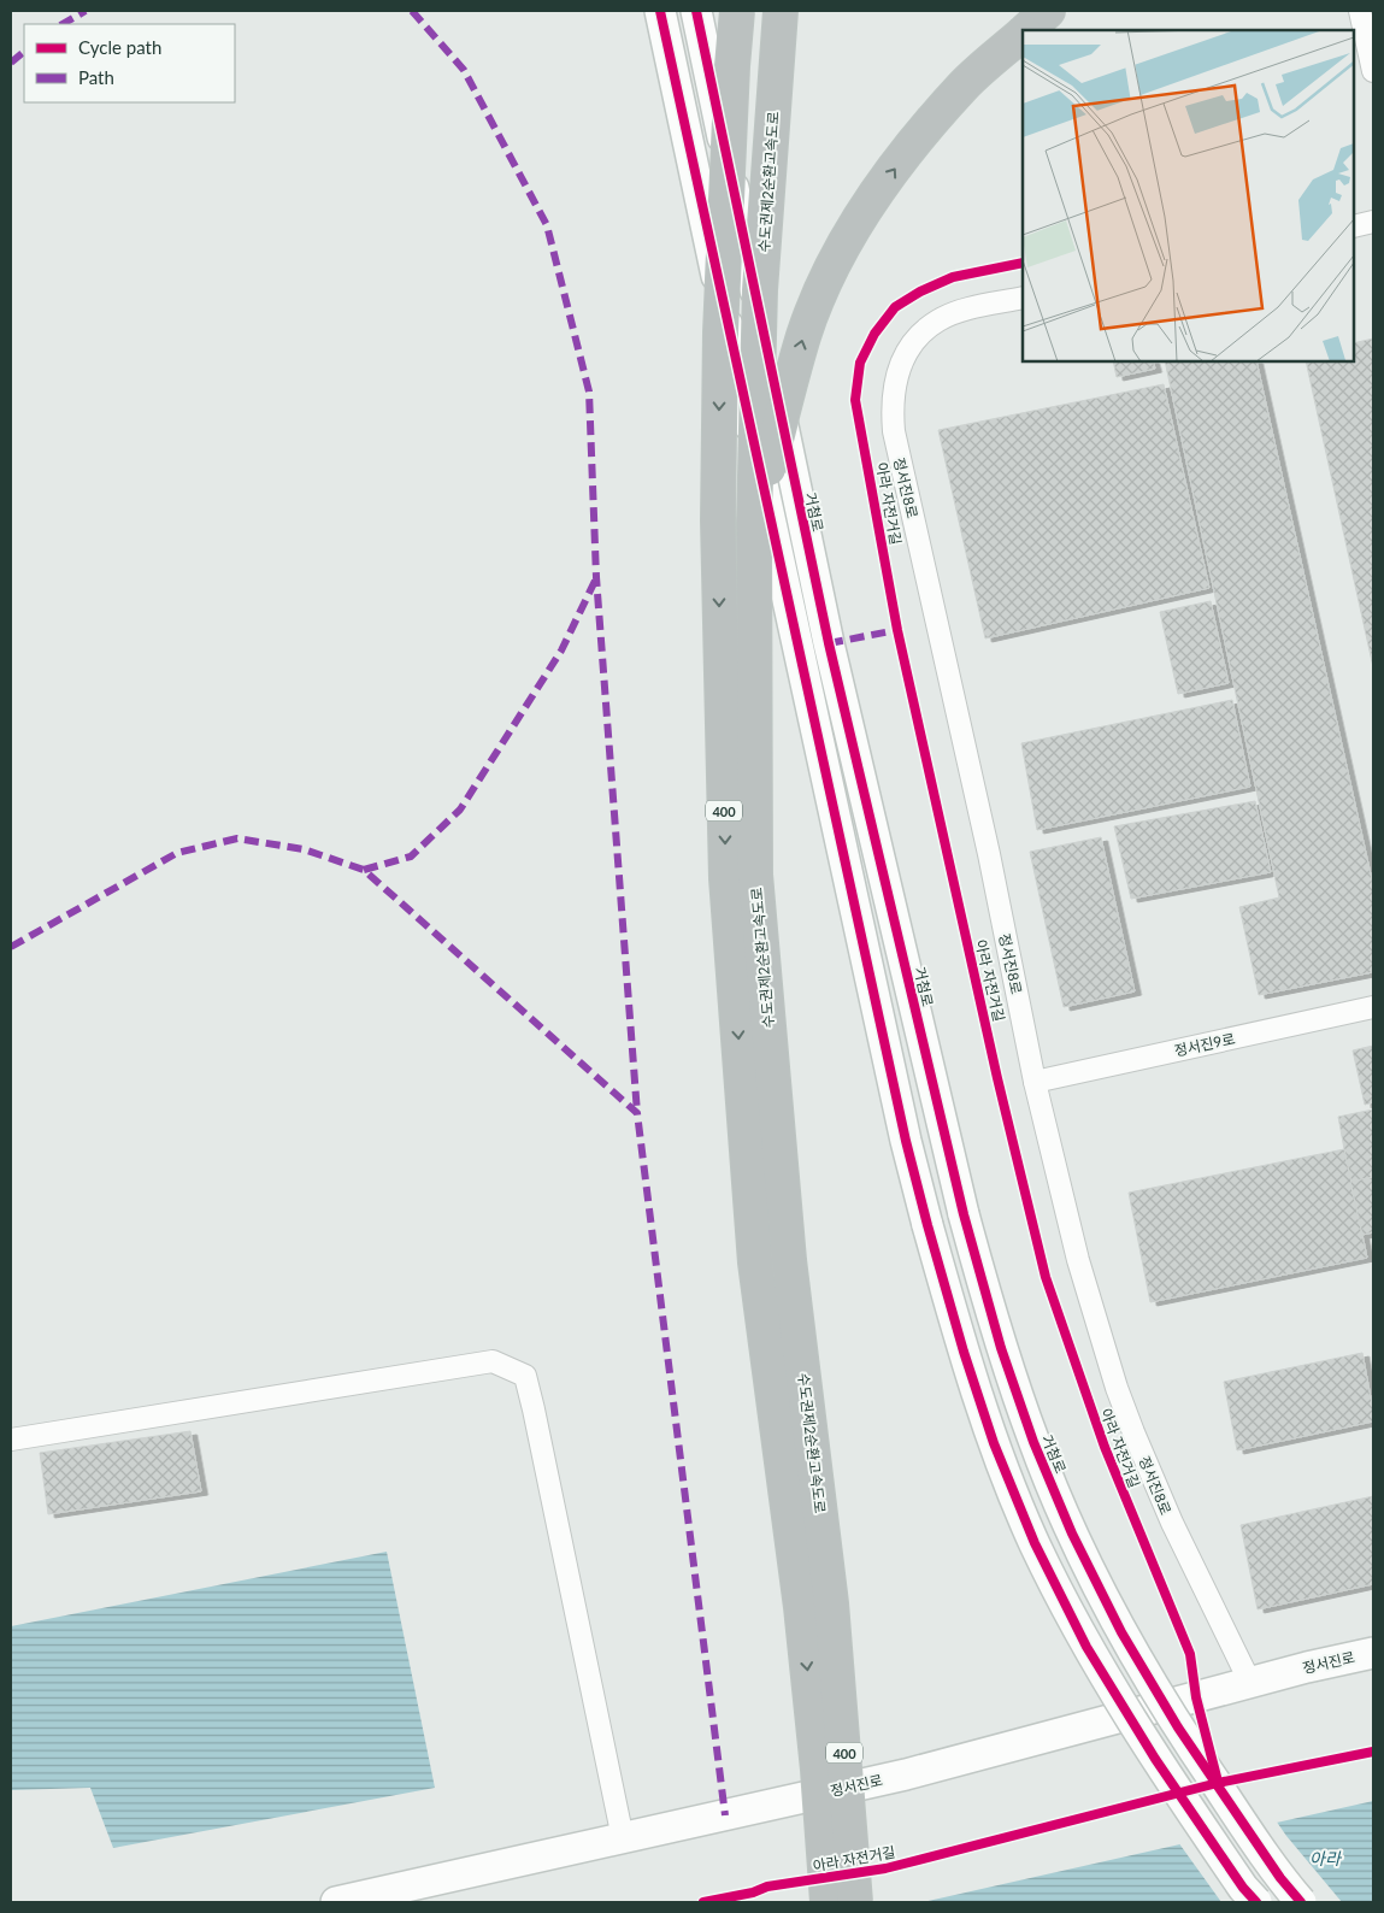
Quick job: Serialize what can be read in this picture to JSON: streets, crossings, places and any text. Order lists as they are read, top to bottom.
{
  "streets": {
    "highway": ["수도권제2순환고속도로", "400"],
    "street": [
      "정서진8로",
      "거첨로",
      "정서진9로",
      "정서진로"
    ],
    "cycle path": ["아라 자전거길"]
  },
  "crossings": [
    ["정서진8로", "정서진9로"],
    ["정서진8로", "정서진로"]
  ],
  "water": ["아라"],
  "legend": ["Cycle path", "Path"]
}
